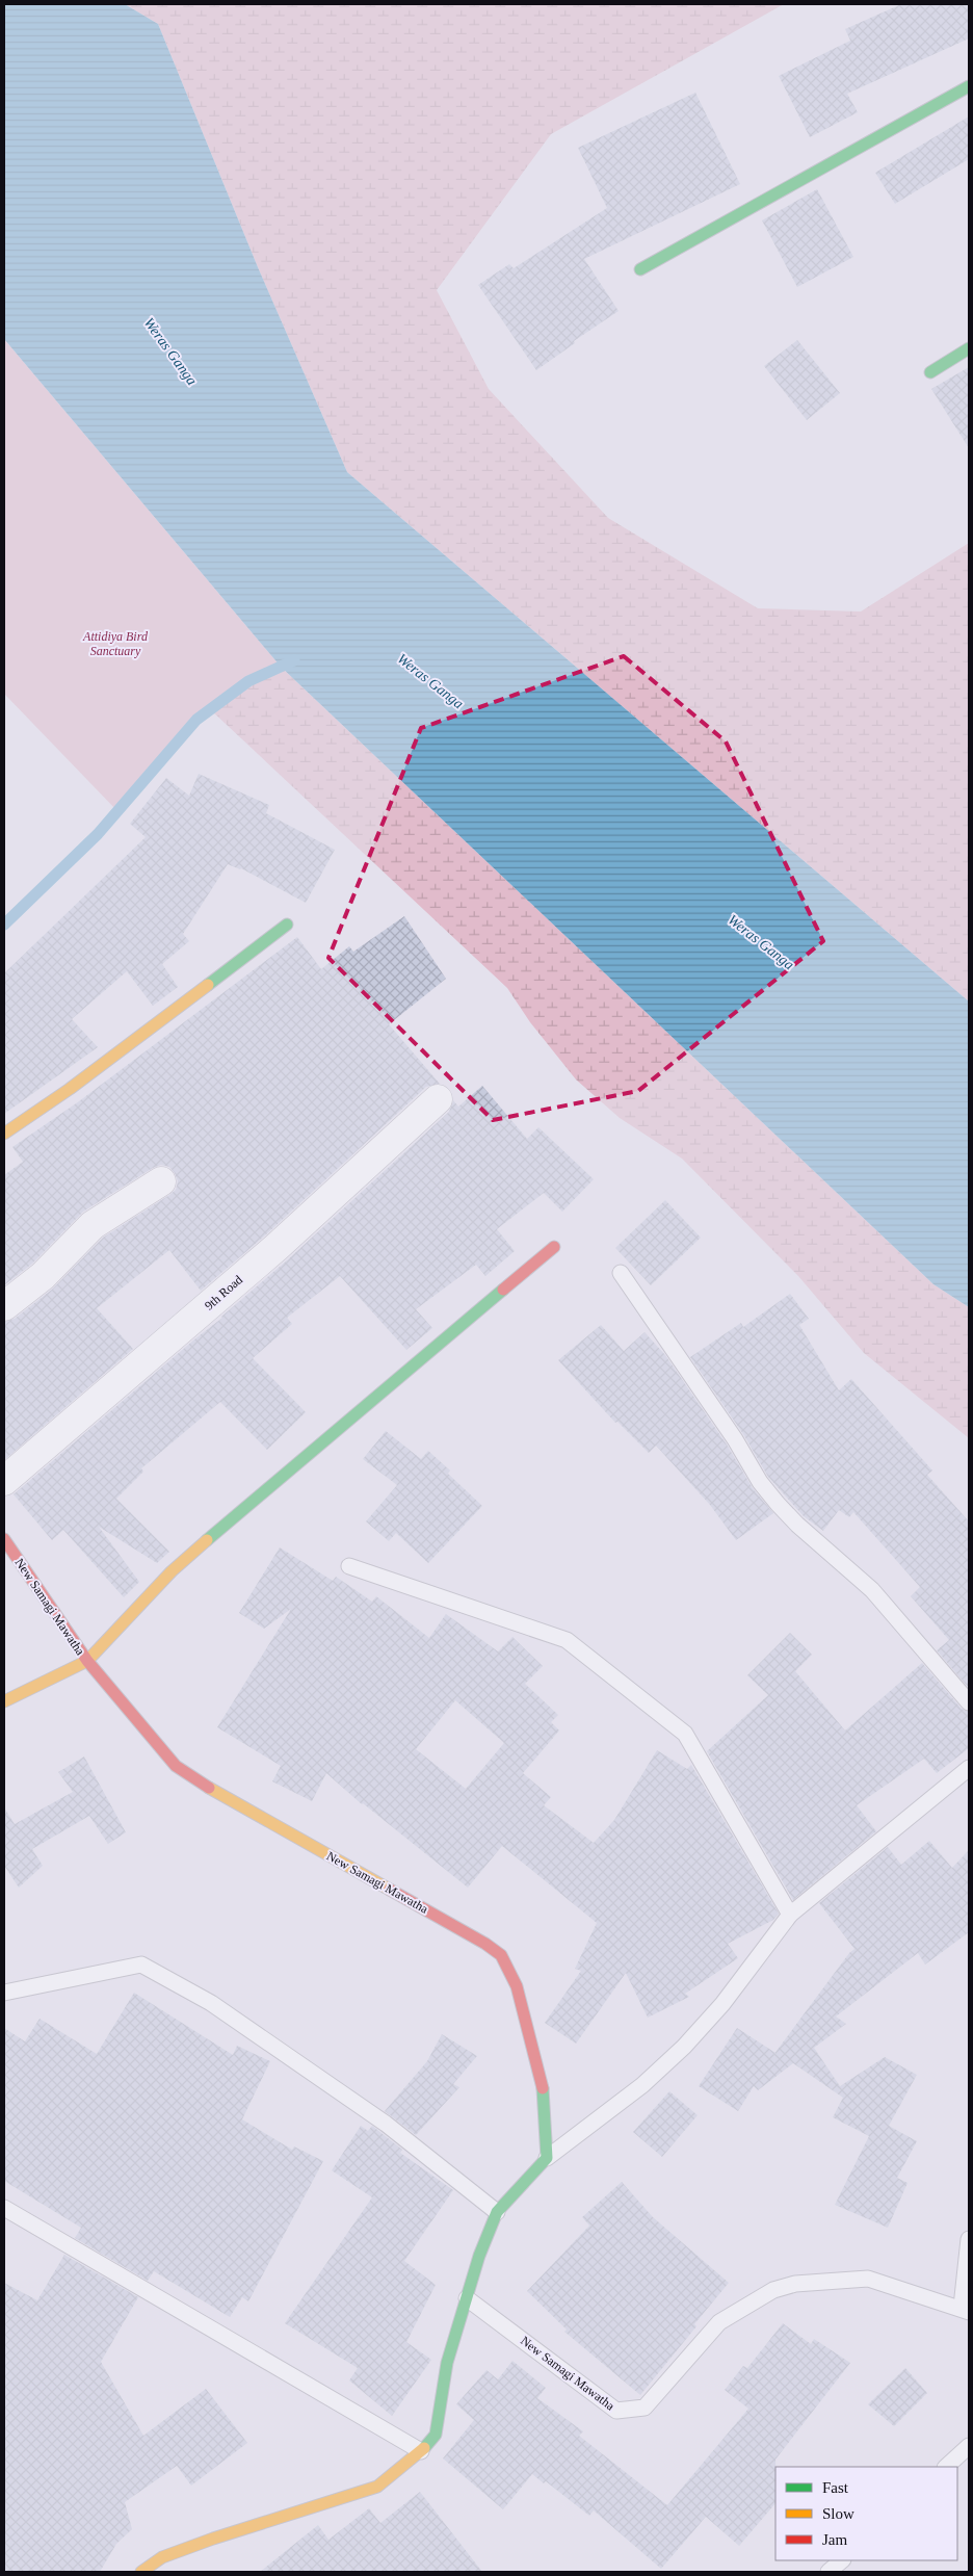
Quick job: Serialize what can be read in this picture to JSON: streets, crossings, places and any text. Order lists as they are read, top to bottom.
{
  "streets": {
    "street": ["9th Road", "New Samagi Mawatha"]
  },
  "water": ["Weras Ganga"],
  "parks": ["Attidiya Bird Sanctuary"],
  "legend": ["Fast", "Slow", "Jam"]
}
